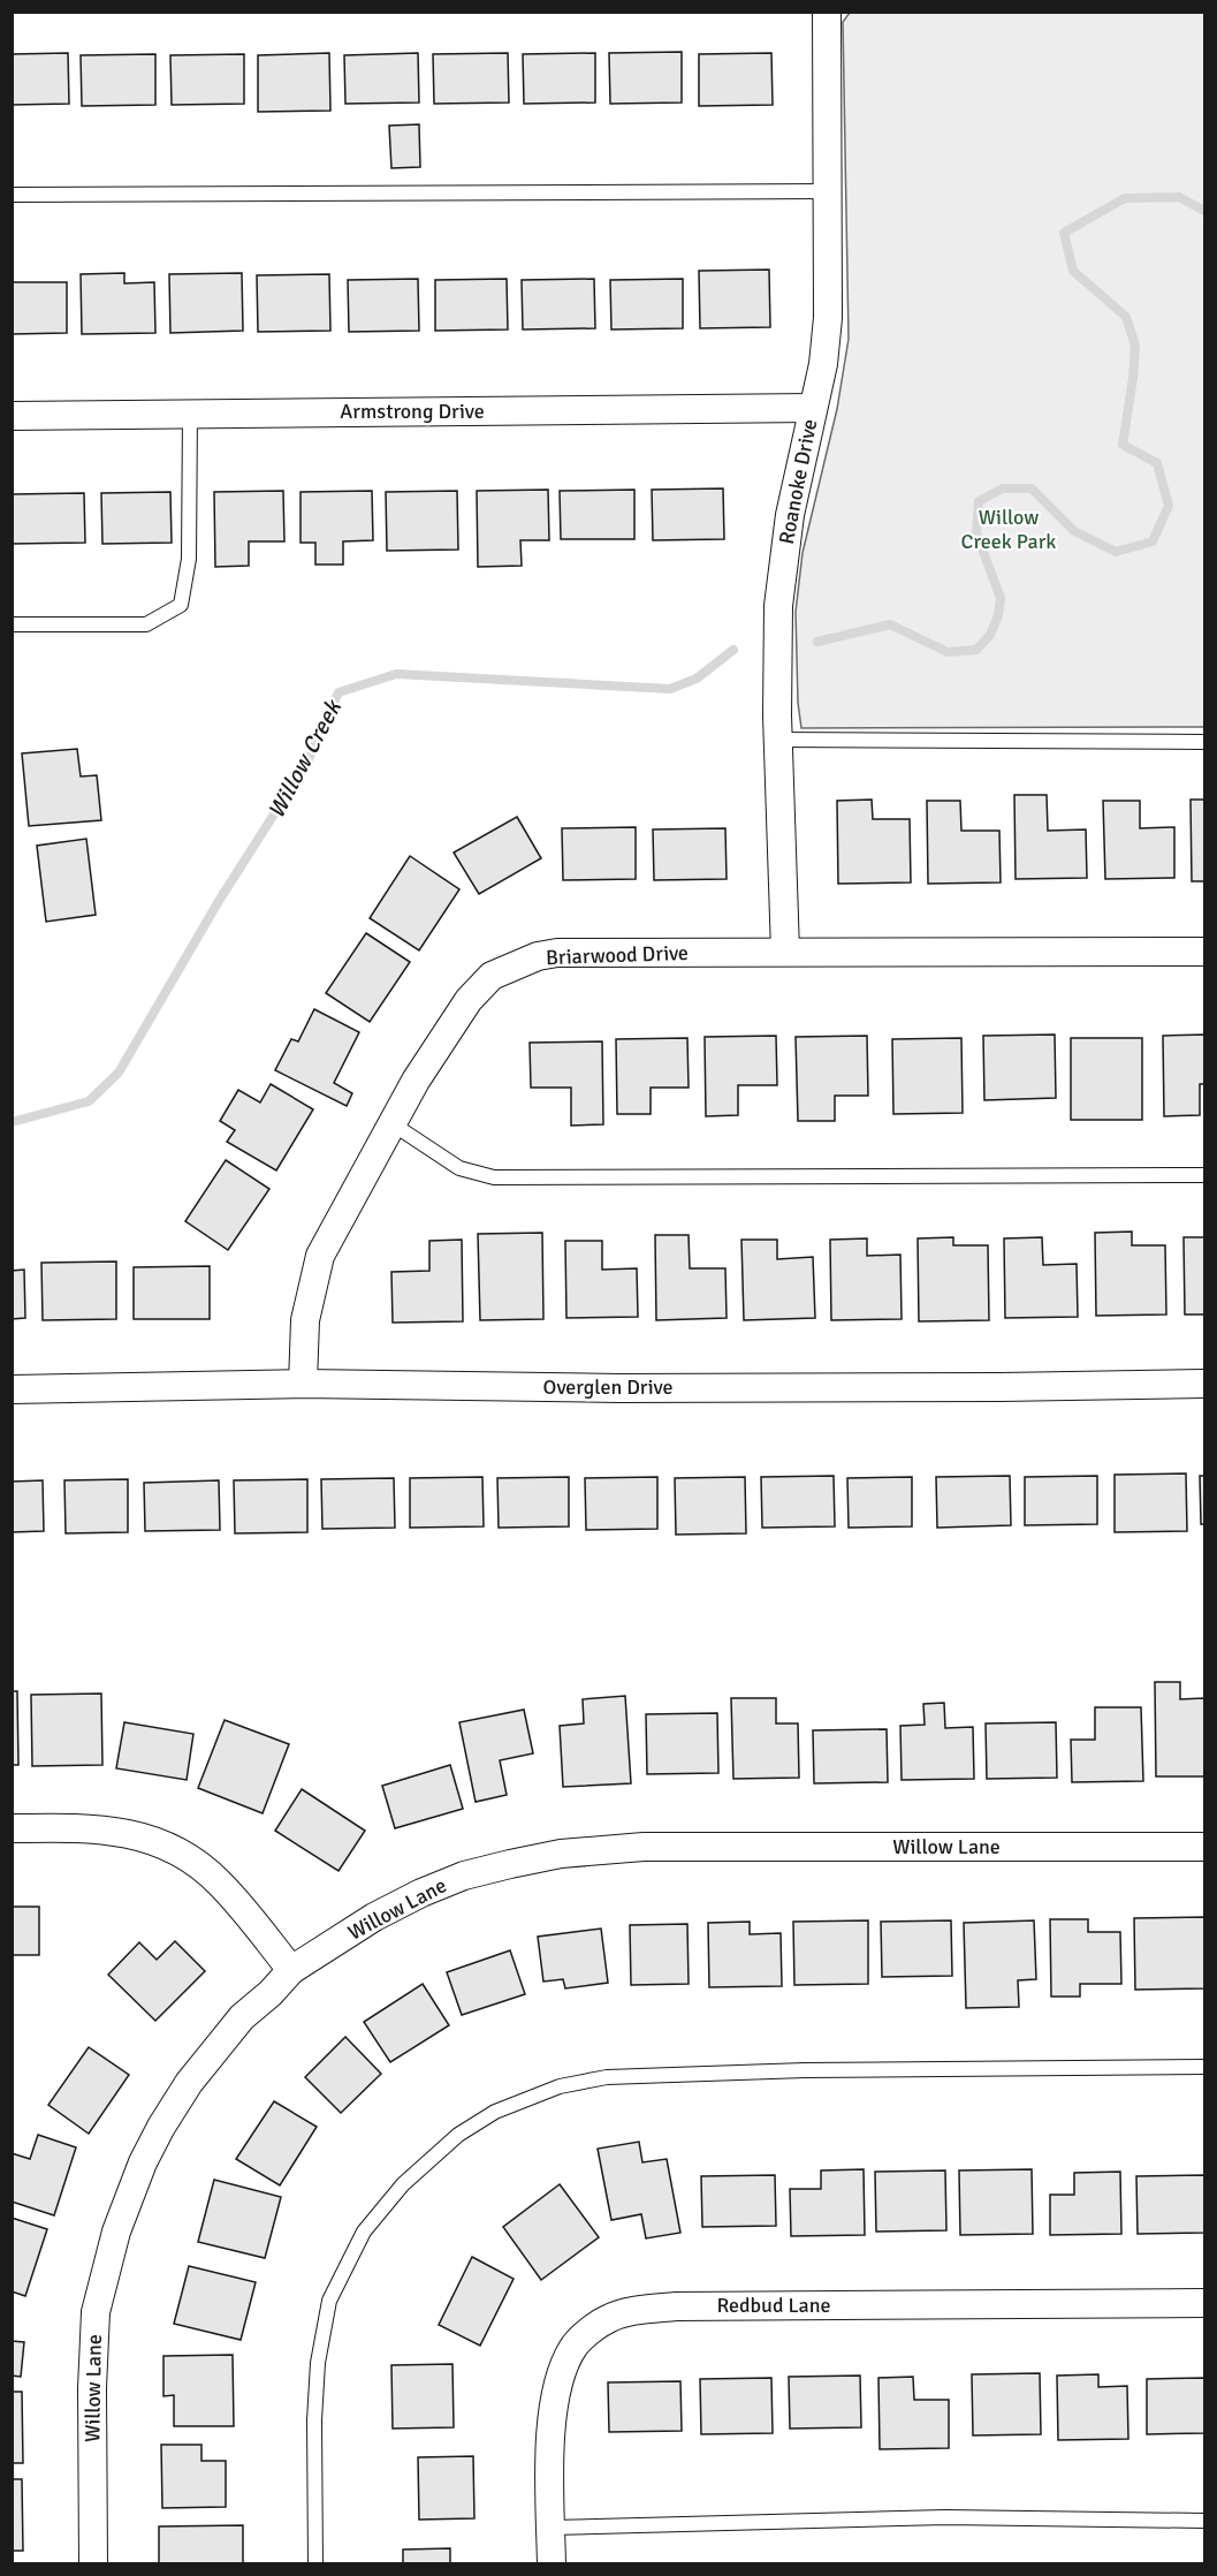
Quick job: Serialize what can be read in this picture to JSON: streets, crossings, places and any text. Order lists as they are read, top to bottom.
{
  "streets": {
    "street": [
      "Armstrong Drive",
      "Roanoke Drive",
      "Briarwood Drive",
      "Overglen Drive",
      "Willow Lane",
      "Redbud Lane"
    ]
  },
  "crossings": [
    ["Armstrong Drive", "Roanoke Drive"],
    ["Roanoke Drive", "Briarwood Drive"],
    ["Briarwood Drive", "Overglen Drive"]
  ],
  "water": ["Willow Creek"],
  "parks": ["Willow Creek Park"]
}
